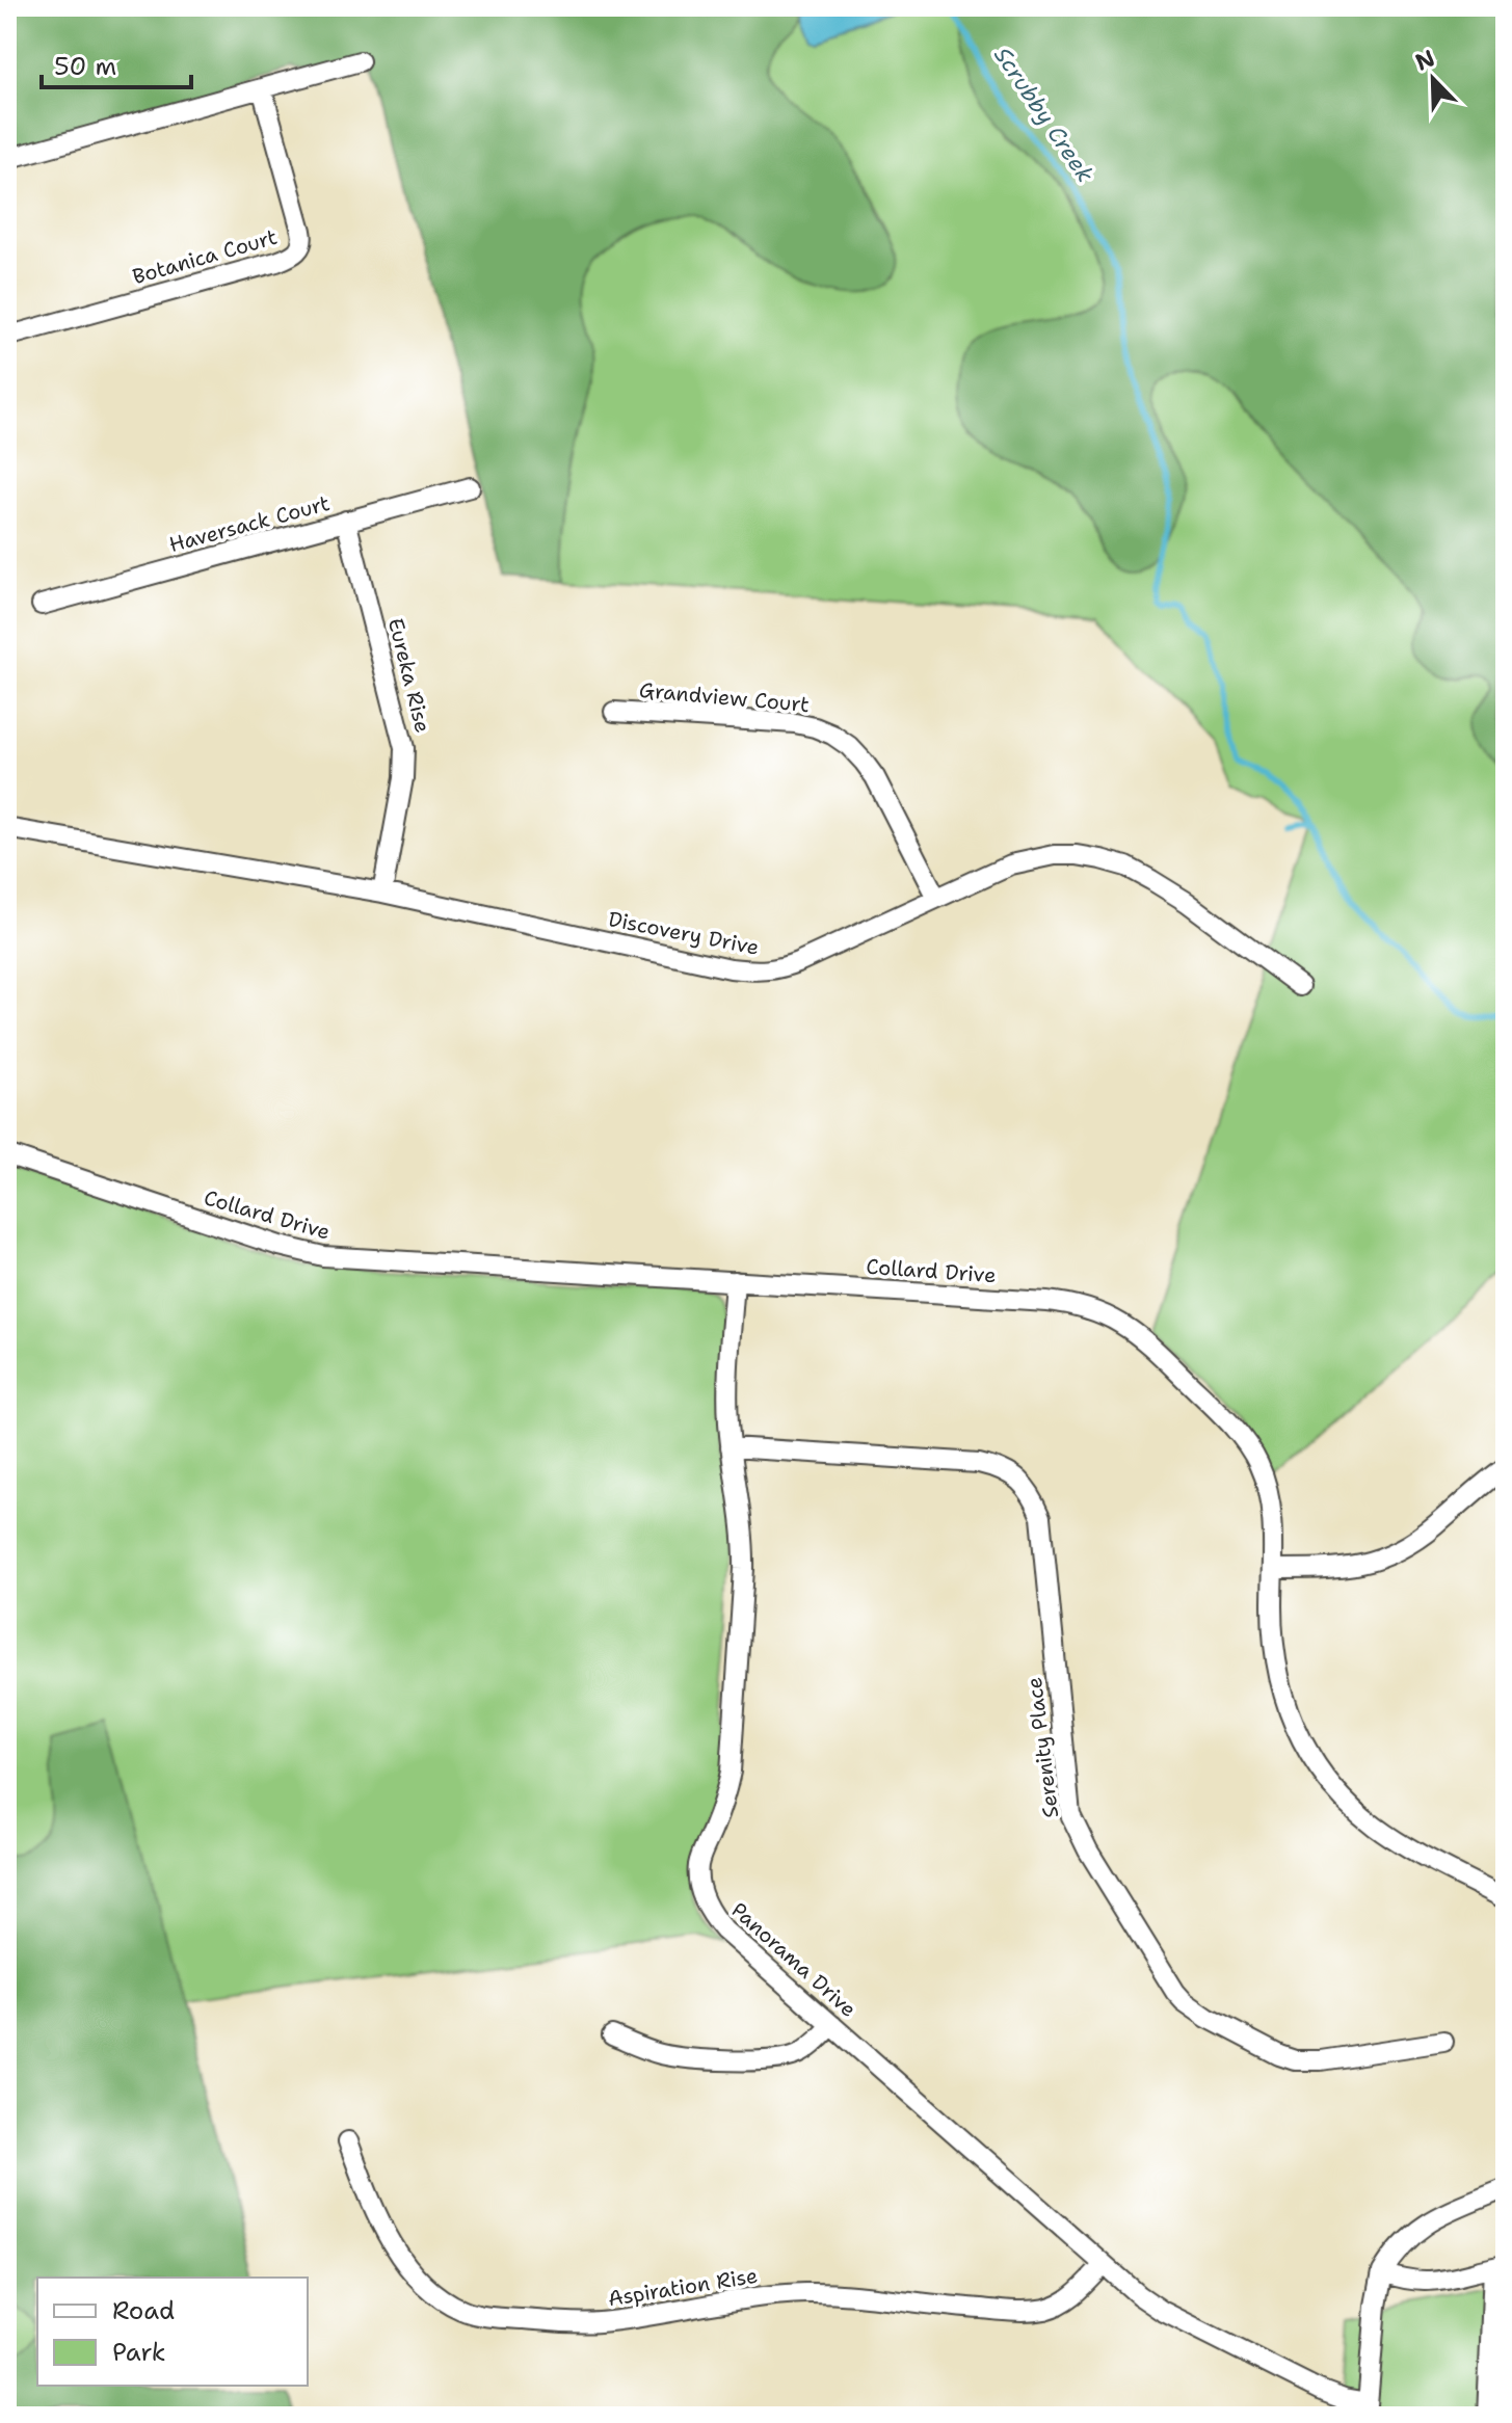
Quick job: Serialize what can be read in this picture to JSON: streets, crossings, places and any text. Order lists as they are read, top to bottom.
{
  "streets": {
    "street": [
      "Botanica Court",
      "Haversack Court",
      "Eureka Rise",
      "Grandview Court",
      "Discovery Drive",
      "Collard Drive",
      "Serenity Place",
      "Panorama Drive",
      "Aspiration Rise"
    ]
  },
  "crossings": [
    ["Haversack Court", "Eureka Rise"],
    ["Eureka Rise", "Discovery Drive"],
    ["Grandview Court", "Discovery Drive"],
    ["Collard Drive", "Panorama Drive"],
    ["Serenity Place", "Panorama Drive"],
    ["Panorama Drive", "Aspiration Rise"]
  ],
  "water": ["Scrubby Creek"],
  "legend": ["Road", "Park"],
  "scale_bar": "50 m",
  "north": "top left"
}
